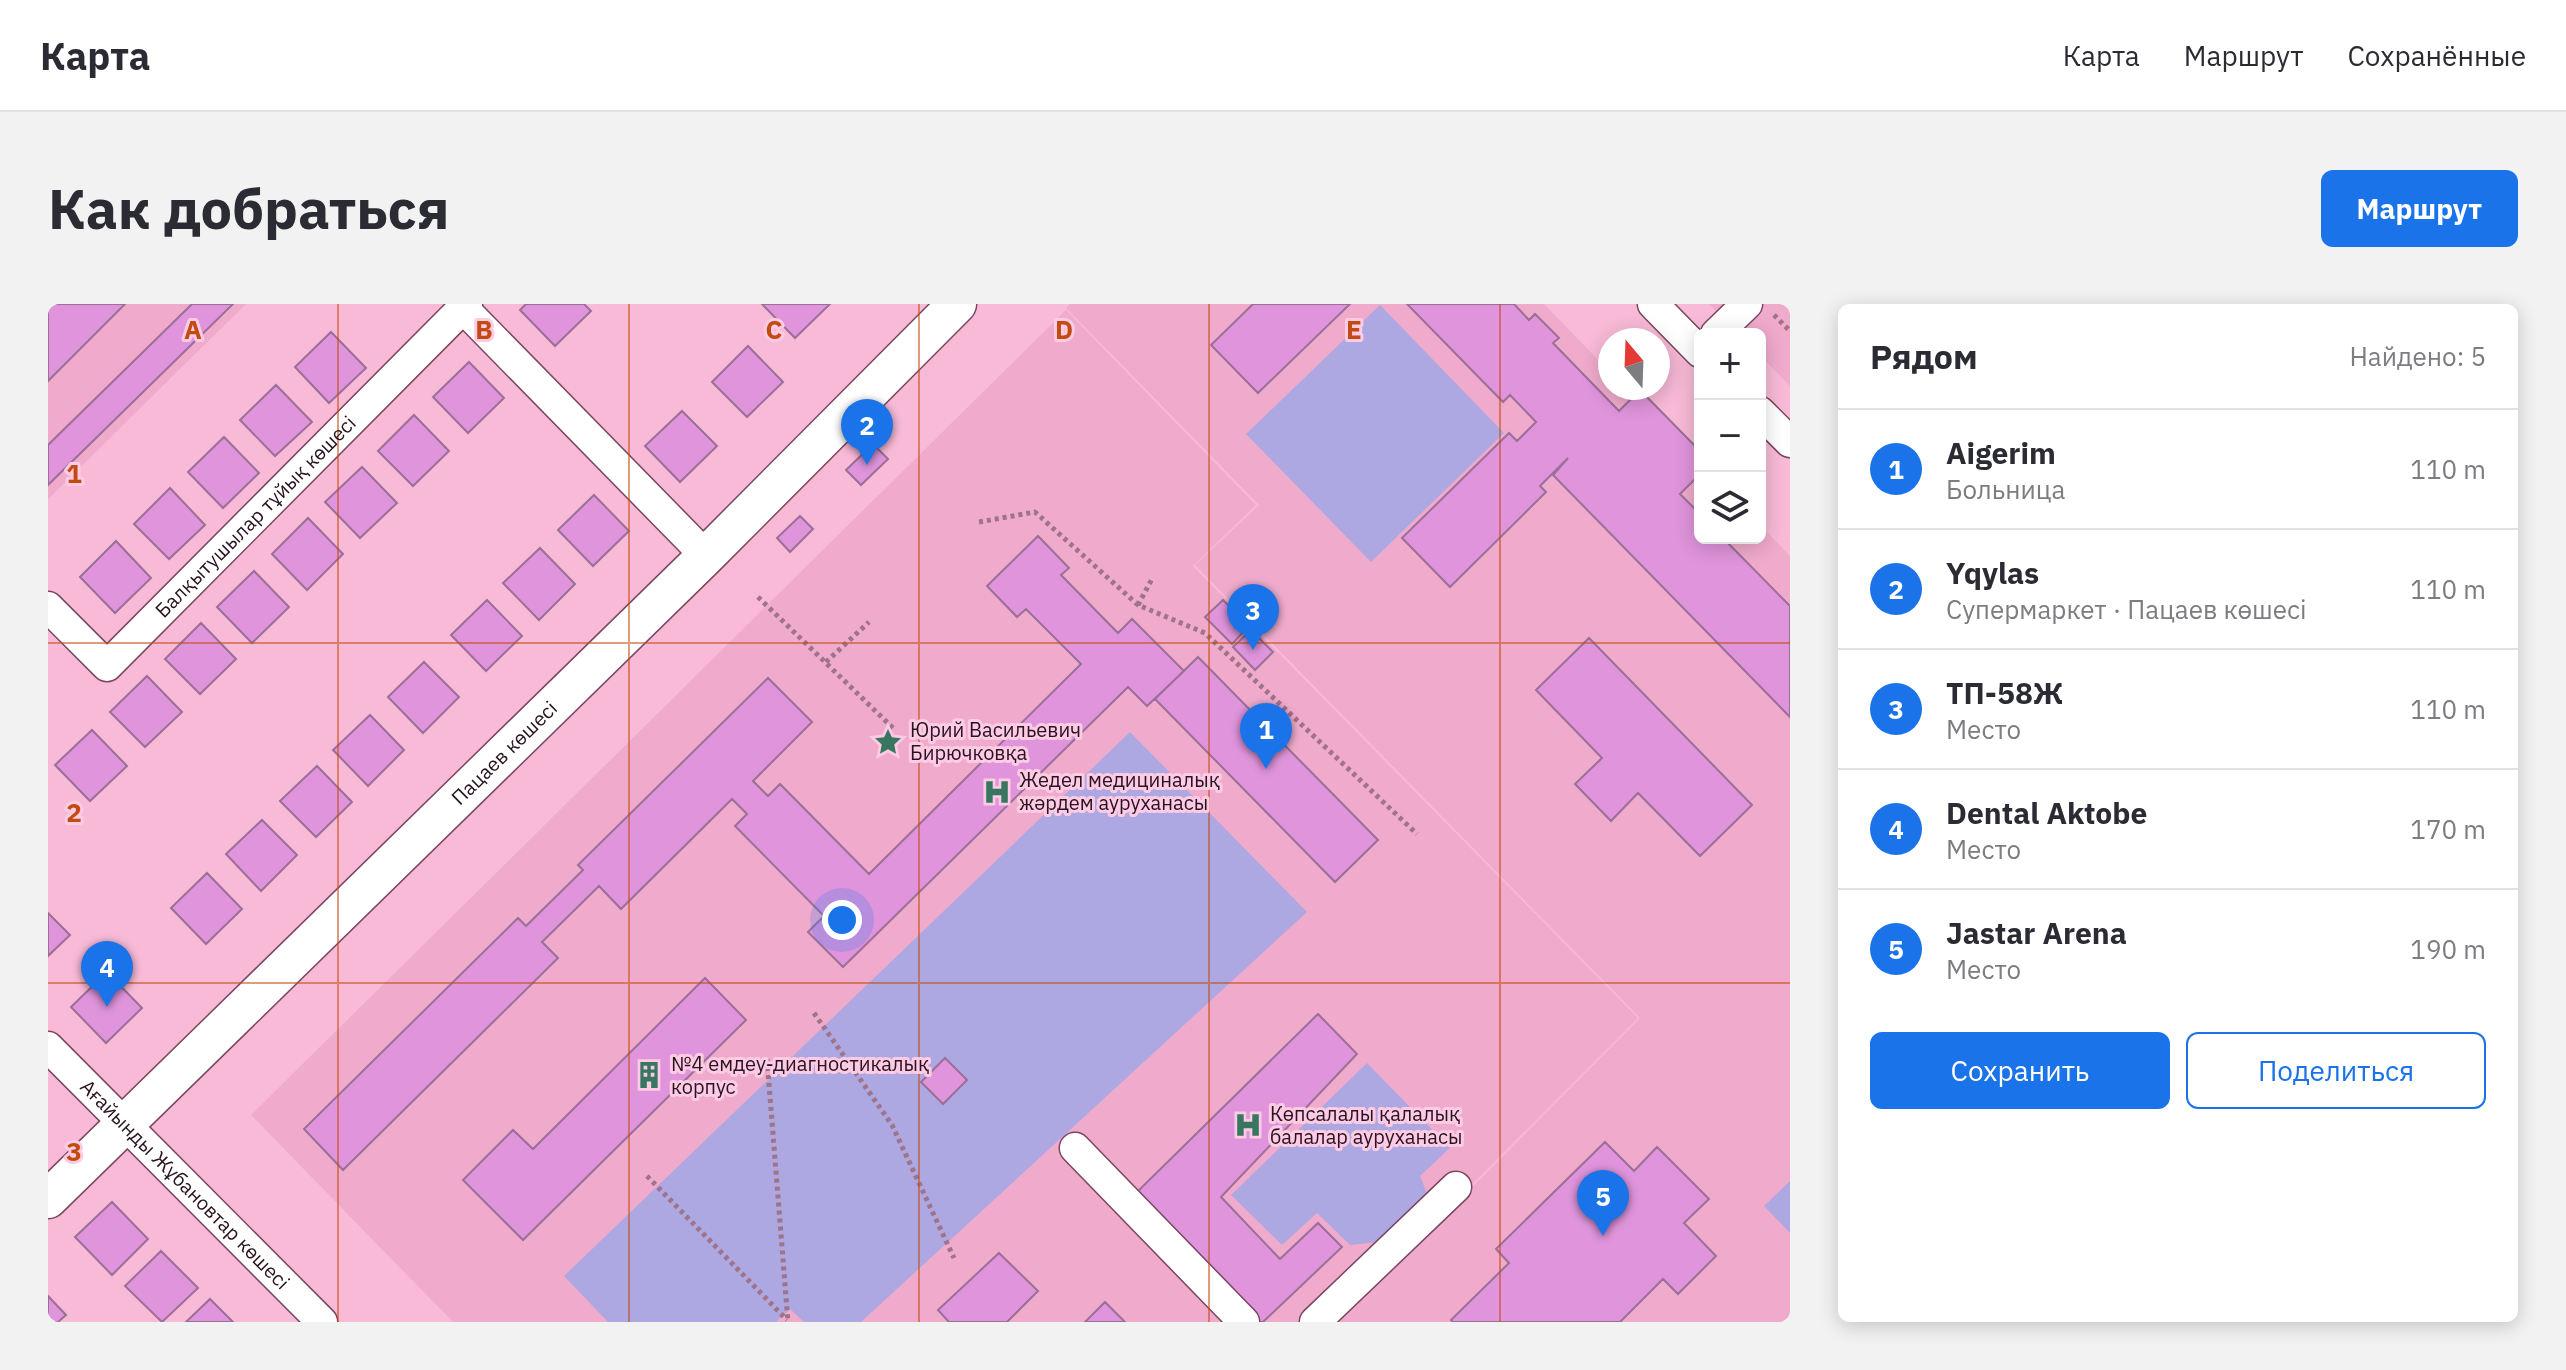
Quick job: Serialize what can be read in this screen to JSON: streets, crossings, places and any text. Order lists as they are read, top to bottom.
{
  "streets": {
    "main road": ["Пацаев көшесі"],
    "street": ["Балқытушылар тұйық көшесі", "Ағайынды Жұбановтар көшесі"]
  },
  "crossings": [
    ["Балқытушылар тұйық көшесі", "Пацаев көшесі"],
    ["Пацаев көшесі", "Ағайынды Жұбановтар көшесі"]
  ],
  "places": {
    "place": ["Юрий Васильевич Бирючковқа"],
    "hospital": ["Жедел медициналық жәрдем ауруханасы", "Көпсалалы қалалық балалар ауруханасы"],
    "building": ["№4 емдеу-диагностикалық корпус"]
  },
  "north": "top",
  "page": {
    "header": "Карта",
    "nav": ["Карта", "Маршрут", "Сохранённые"],
    "buttons": [
      "Маршрут",
      ["Сохранить", "Поделиться"]
    ],
    "title": "Как добраться",
    "heading": ["Рядом", "Найдено: 5"],
    "map_buttons": ["+", "−"],
    "pins": [
      "2",
      "3",
      "1",
      "4",
      "5"
    ],
    "list": [
      {
        "mark": "1",
        "name": "Aigerim",
        "note": "Больница",
        "value": "110 m"
      },
      {
        "mark": "2",
        "name": "Yqylas",
        "note": "Супермаркет · Пацаев көшесі",
        "value": "110 m"
      },
      {
        "mark": "3",
        "name": "ТП-58Ж",
        "note": "Место",
        "value": "110 m"
      },
      {
        "mark": "4",
        "name": "Dental Aktobe",
        "note": "Место",
        "value": "170 m"
      },
      {
        "mark": "5",
        "name": "Jastar Arena",
        "note": "Место",
        "value": "190 m"
      }
    ]
  },
  "grid": {
    "columns": [
      "A",
      "B",
      "C",
      "D",
      "E"
    ],
    "rows": ["1", "2", "3"]
  }
}
